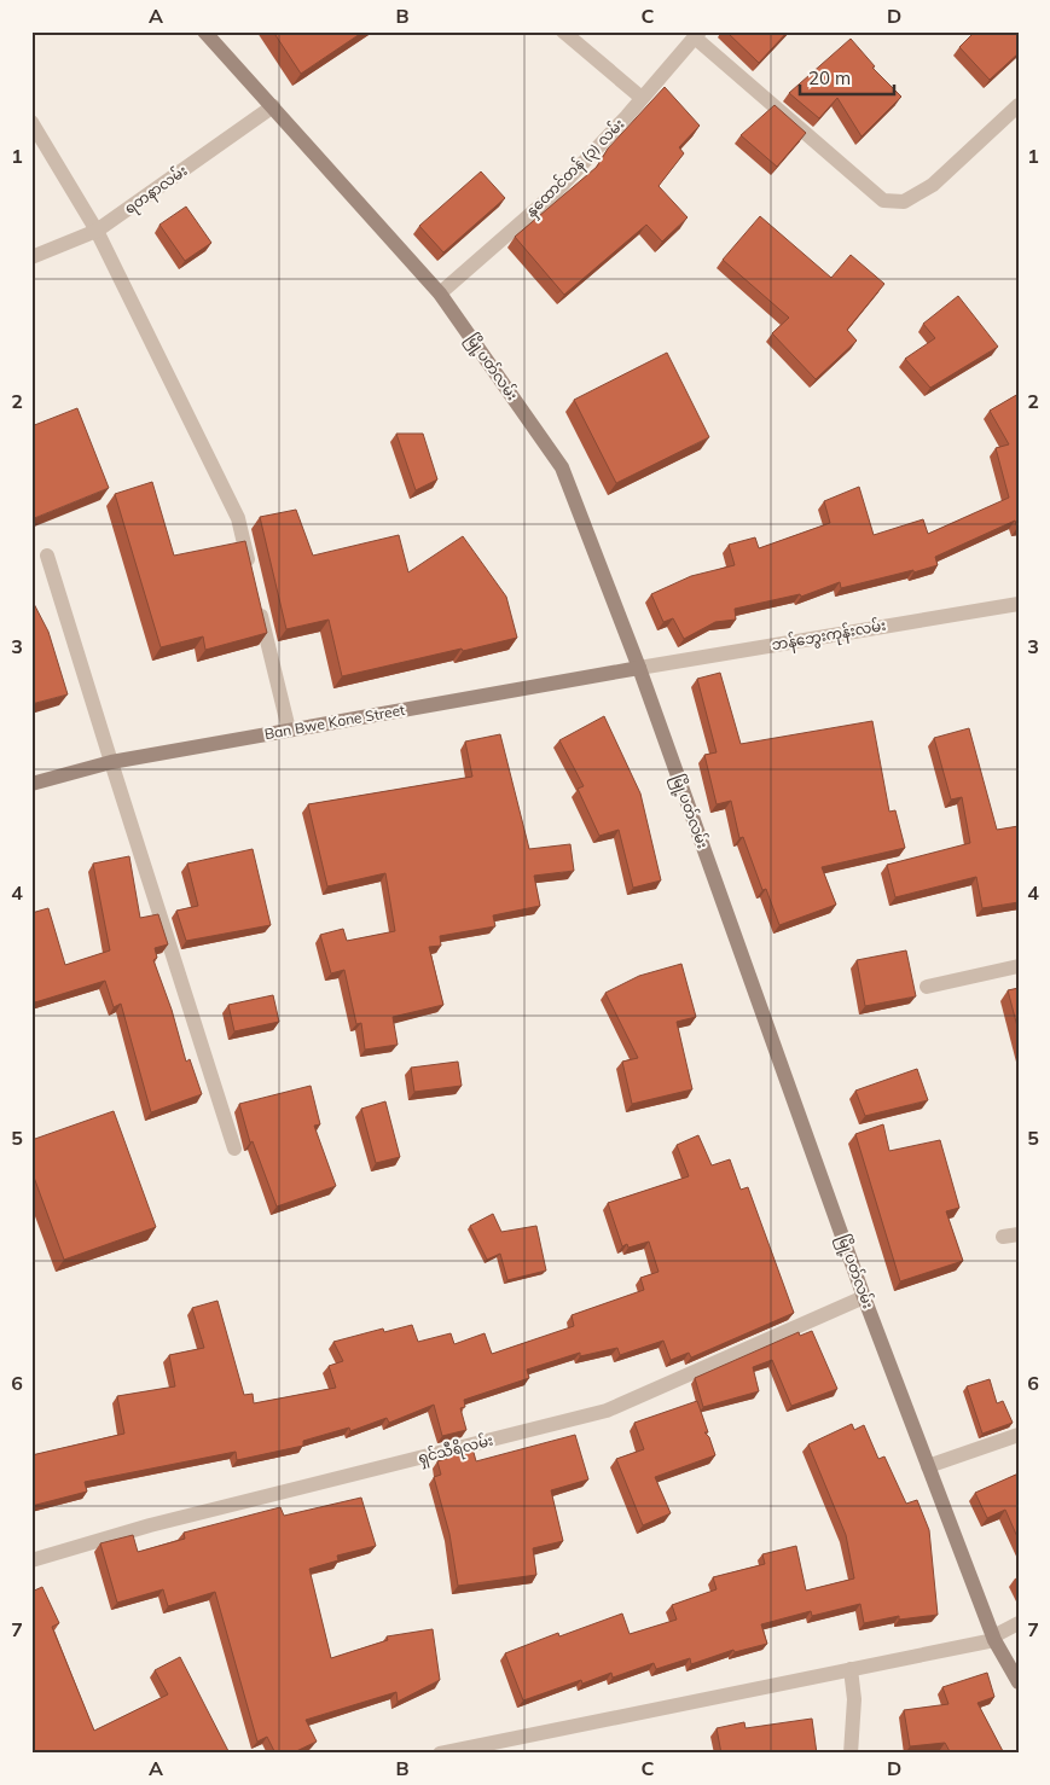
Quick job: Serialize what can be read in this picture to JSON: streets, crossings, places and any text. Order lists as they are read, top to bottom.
{
  "streets": {
    "street": [
      "နှထောင်တန် (၃) လမ်း",
      "ရတနာလမ်း",
      "မြို့ပတ်လမ်း",
      "ဘန်ဘွေးကုန်းလမ်း",
      "Ban Bwe Kone Street",
      "ရှင်သီရိလမ်း"
    ]
  },
  "crossings": [
    ["နှထောင်တန် (၃) လမ်း", "မြို့ပတ်လမ်း"],
    ["ရတနာလမ်း", "မြို့ပတ်လမ်း"],
    ["မြို့ပတ်လမ်း", "ဘန်ဘွေးကုန်းလမ်း"],
    ["မြို့ပတ်လမ်း", "Ban Bwe Kone Street"],
    ["မြို့ပတ်လမ်း", "ရှင်သီရိလမ်း"],
    ["ဘန်ဘွေးကုန်းလမ်း", "Ban Bwe Kone Street"]
  ],
  "scale_bar": "20 m",
  "grid": {
    "columns": [
      "A",
      "B",
      "C",
      "D"
    ],
    "rows": [
      "1",
      "2",
      "3",
      "4",
      "5",
      "6",
      "7"
    ]
  }
}
